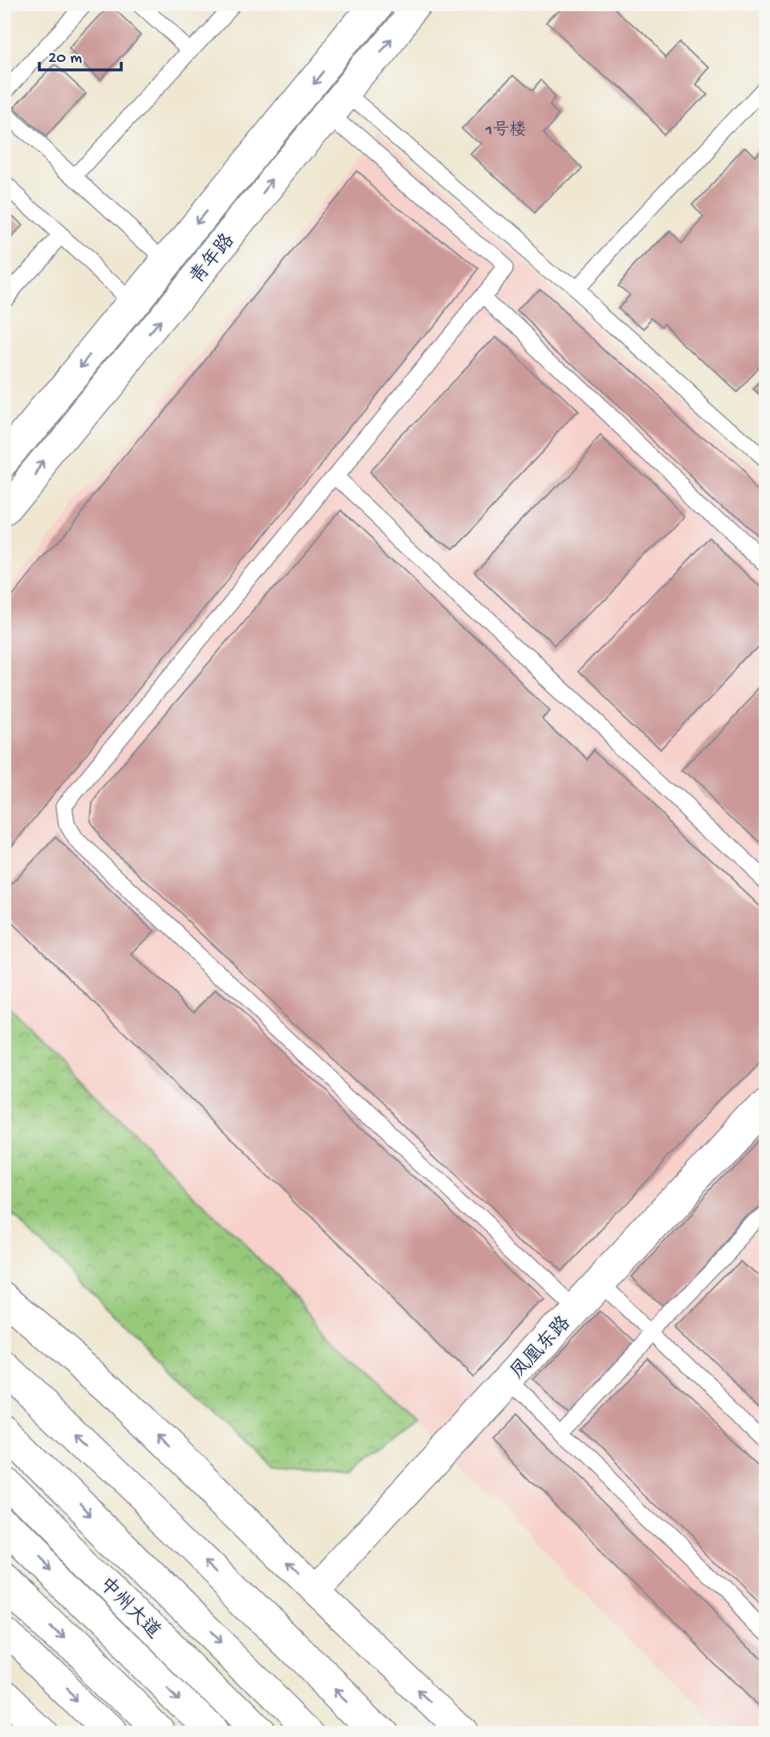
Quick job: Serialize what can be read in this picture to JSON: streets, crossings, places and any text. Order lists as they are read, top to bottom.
{
  "streets": {
    "main road": ["青年路", "凤凰东路", "中州大道"]
  },
  "house_numbers": ["1号楼"],
  "scale_bar": "20 m"
}
